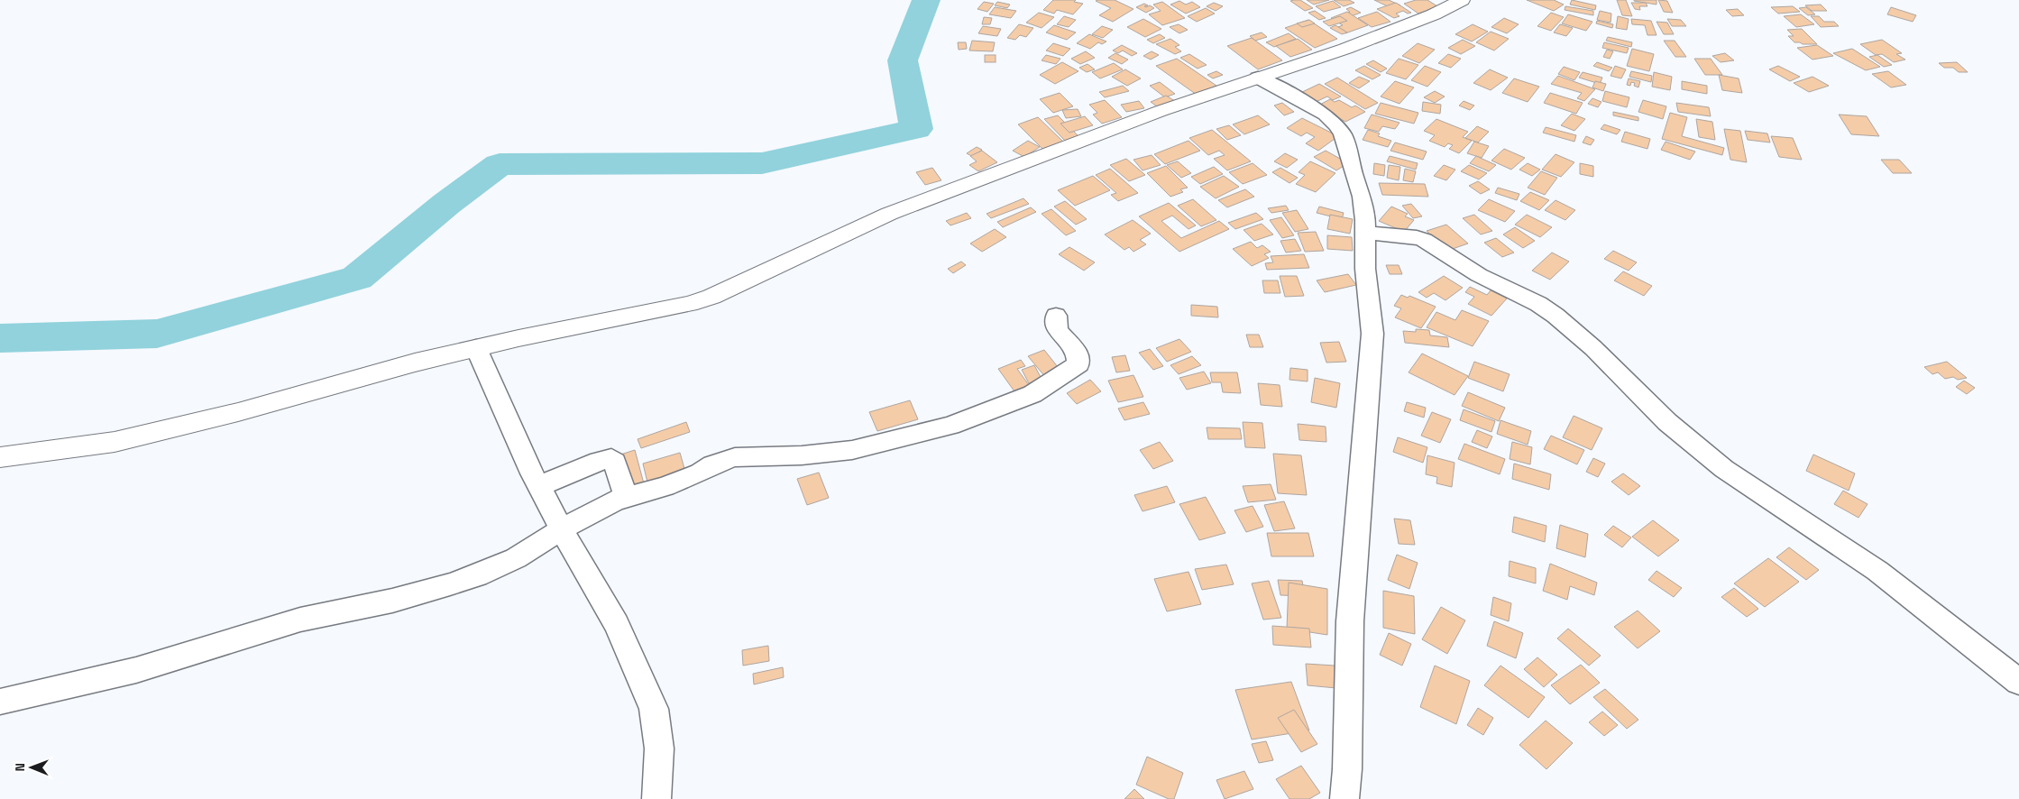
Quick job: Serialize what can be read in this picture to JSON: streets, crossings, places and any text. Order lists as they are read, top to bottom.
{
  "north": "left"
}
